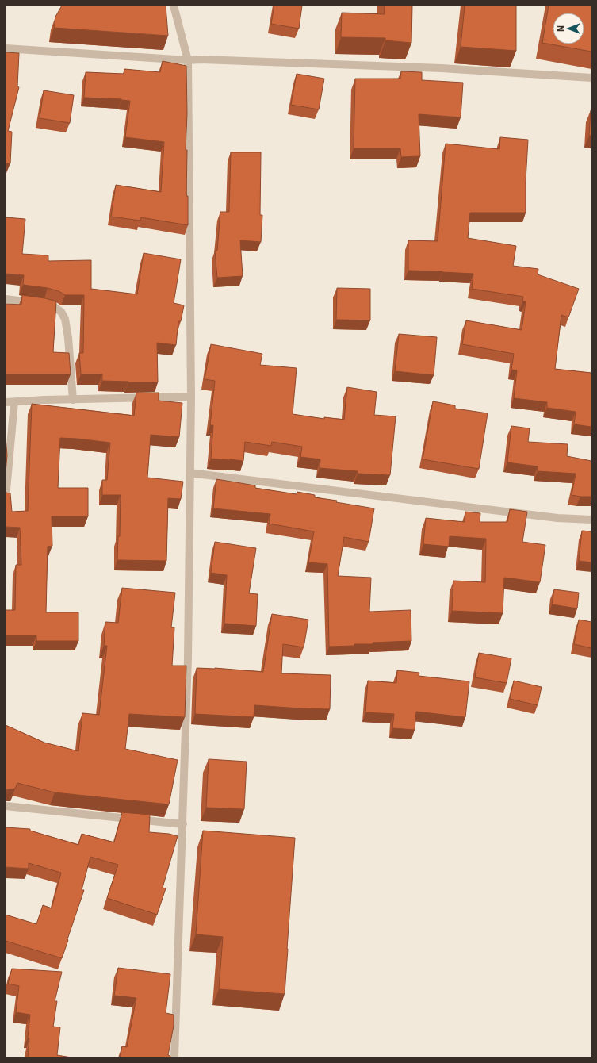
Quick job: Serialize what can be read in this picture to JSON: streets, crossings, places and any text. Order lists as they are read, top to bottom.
{
  "north": "left"
}
